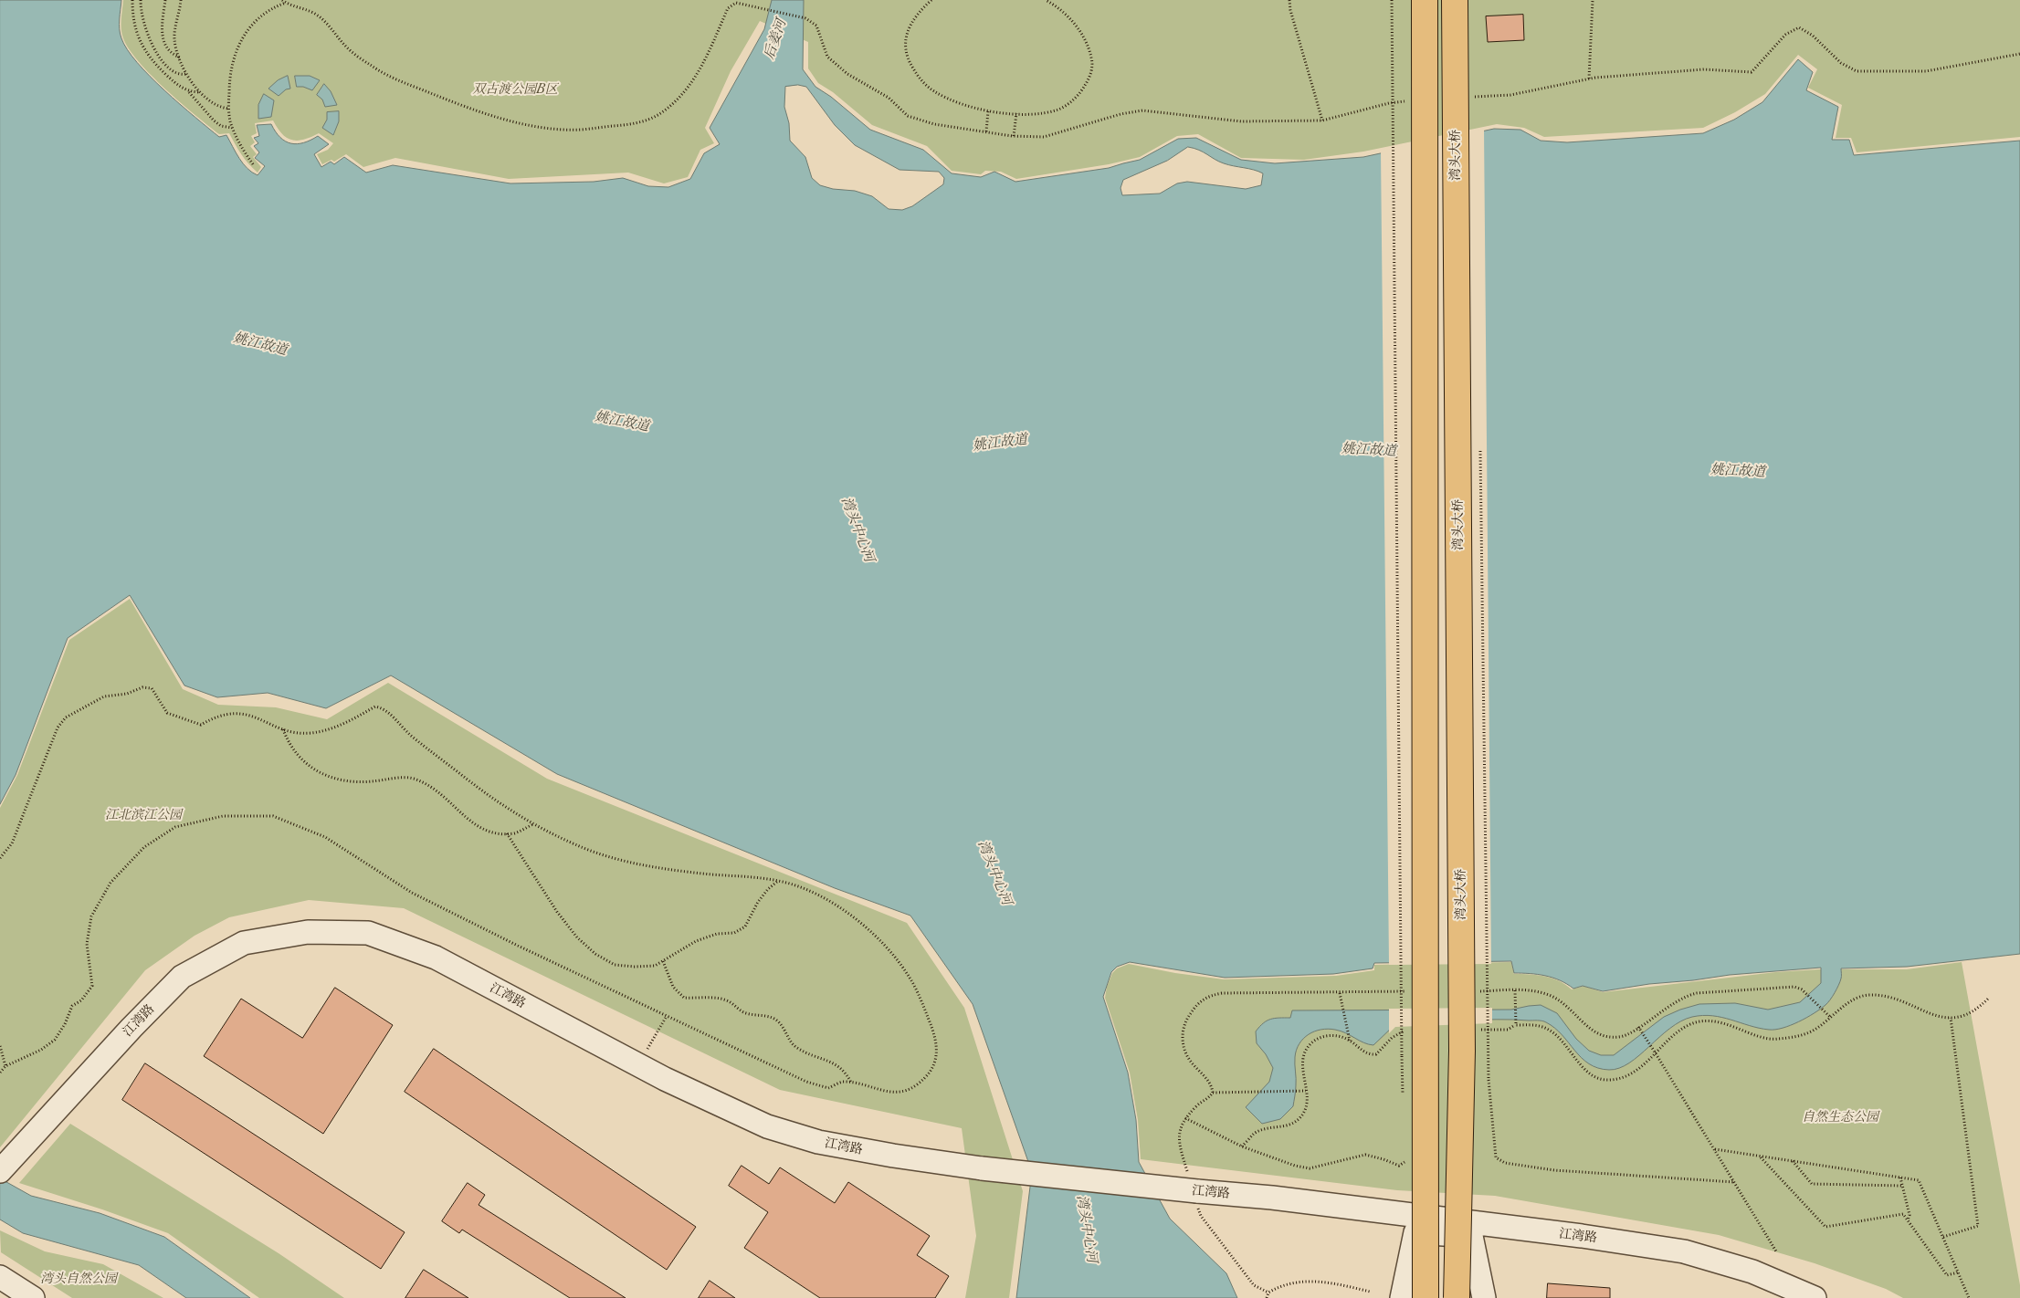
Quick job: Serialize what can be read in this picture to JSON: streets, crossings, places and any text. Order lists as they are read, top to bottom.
{
  "streets": {
    "main road": ["湾头大桥"],
    "street": ["江湾路"]
  },
  "water": ["后姜河", "姚江故道", "湾头中心河"],
  "parks": [
    "双古渡公园B区",
    "江北滨江公园",
    "自然生态公园",
    "湾头自然公园"
  ]
}
